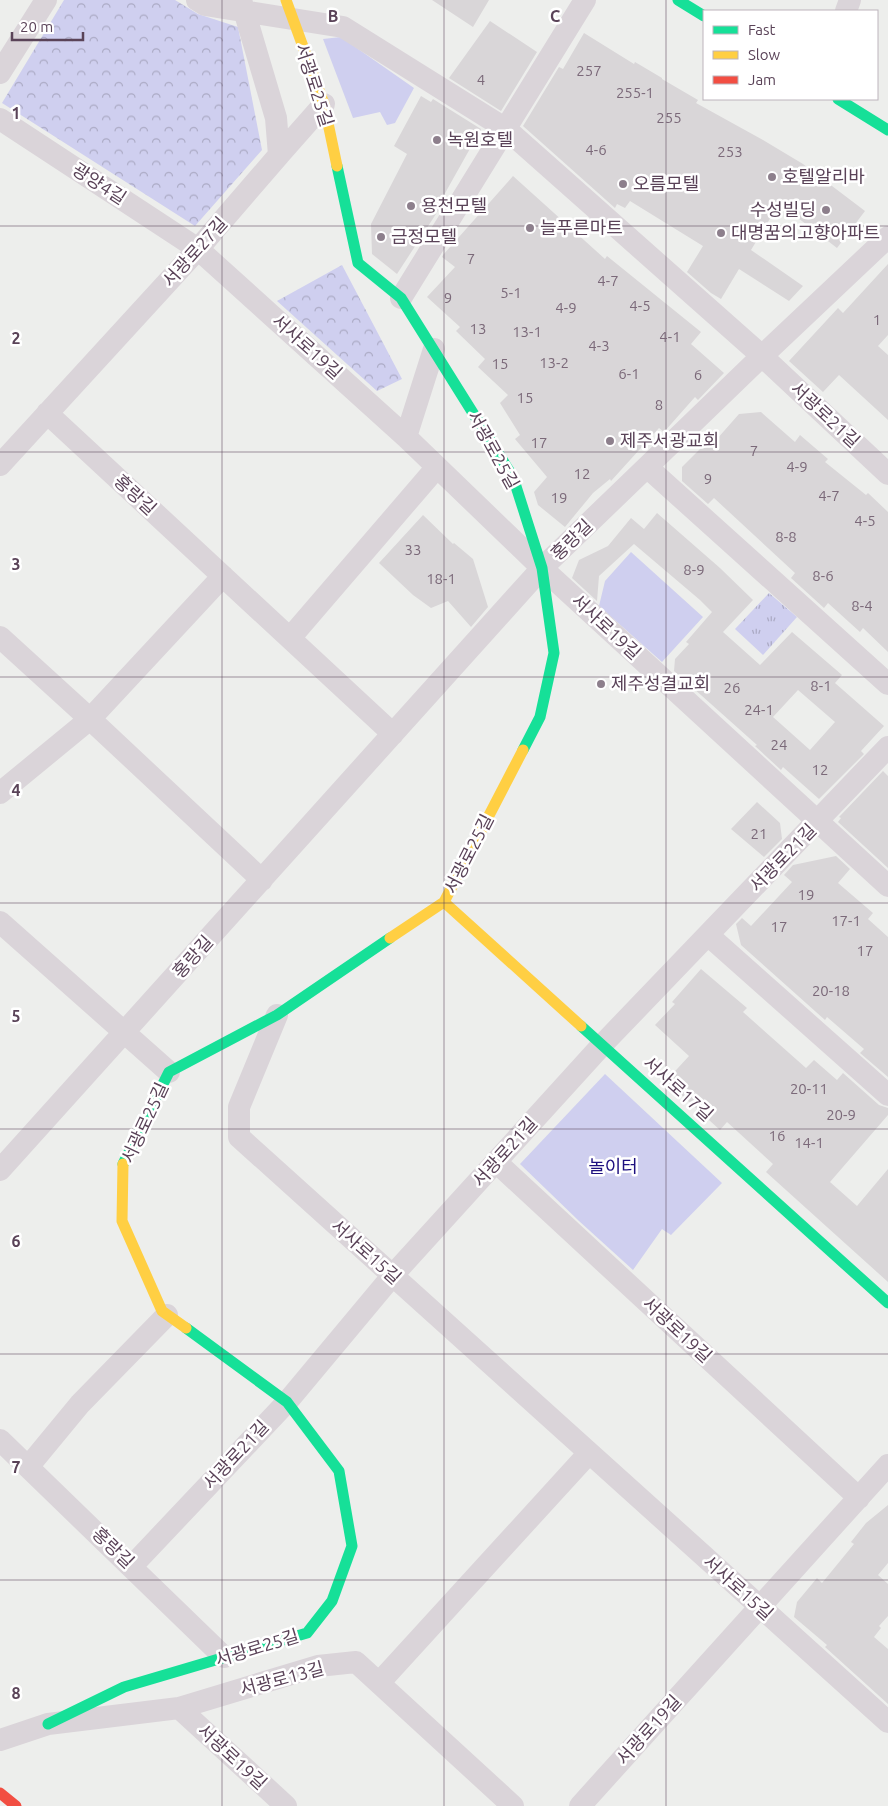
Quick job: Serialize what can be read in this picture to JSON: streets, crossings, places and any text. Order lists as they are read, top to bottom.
{
  "streets": {
    "street": [
      "서광로25길",
      "광양4길",
      "서광로27길",
      "서사로19길",
      "서광로21길",
      "홍랑길",
      "서사로17길",
      "서사로15길",
      "서광로19길",
      "서광로13길"
    ]
  },
  "crossings": [
    ["서광로25길", "서광로27길"],
    ["서광로25길", "서사로19길"],
    ["서광로25길", "서광로21길"],
    ["서광로25길", "홍랑길"],
    ["서광로25길", "서사로17길"],
    ["서광로25길", "서사로15길"],
    ["서광로25길", "서광로13길"],
    ["광양4길", "서광로27길"],
    ["광양4길", "서사로19길"],
    ["서광로27길", "서사로19길"],
    ["서광로27길", "홍랑길"],
    ["서사로19길", "서광로21길"],
    ["서사로19길", "홍랑길"],
    ["서광로21길", "홍랑길"],
    ["서광로21길", "서사로17길"],
    ["서광로21길", "서사로15길"],
    ["서광로21길", "서광로19길"],
    ["서사로15길", "서광로19길"],
    ["서광로19길", "서광로13길"]
  ],
  "parks": ["놀이터"],
  "places": [
    "녹원호텔",
    "호텔알리바",
    "오름모텔",
    "용천모텔",
    "수성빌딩",
    "늘푸른마트",
    "대명꿈의고향아파트",
    "금정모텔",
    "제주서광교회",
    "제주성결교회"
  ],
  "house_numbers": [
    "257",
    "4",
    "255-1",
    "255",
    "4-6",
    "253",
    "7",
    "4-7",
    "5-1",
    "9",
    "4-5",
    "4-9",
    "1",
    "13",
    "13-1",
    "4-1",
    "4-3",
    "13-2",
    "15",
    "6-1",
    "6",
    "15",
    "8",
    "17",
    "7",
    "4-9",
    "12",
    "9",
    "4-7",
    "19",
    "4-5",
    "8-8",
    "33",
    "8-9",
    "8-6",
    "18-1",
    "8-4",
    "8-1",
    "26",
    "24-1",
    "24",
    "12",
    "21",
    "19",
    "17-1",
    "17",
    "17",
    "20-18",
    "20-11",
    "20-9",
    "16",
    "14-1"
  ],
  "legend": ["Fast", "Slow", "Jam"],
  "scale_bar": "20 m",
  "grid": {
    "columns": ["B", "C"],
    "rows": [
      "1",
      "2",
      "3",
      "4",
      "5",
      "6",
      "7",
      "8"
    ]
  }
}
